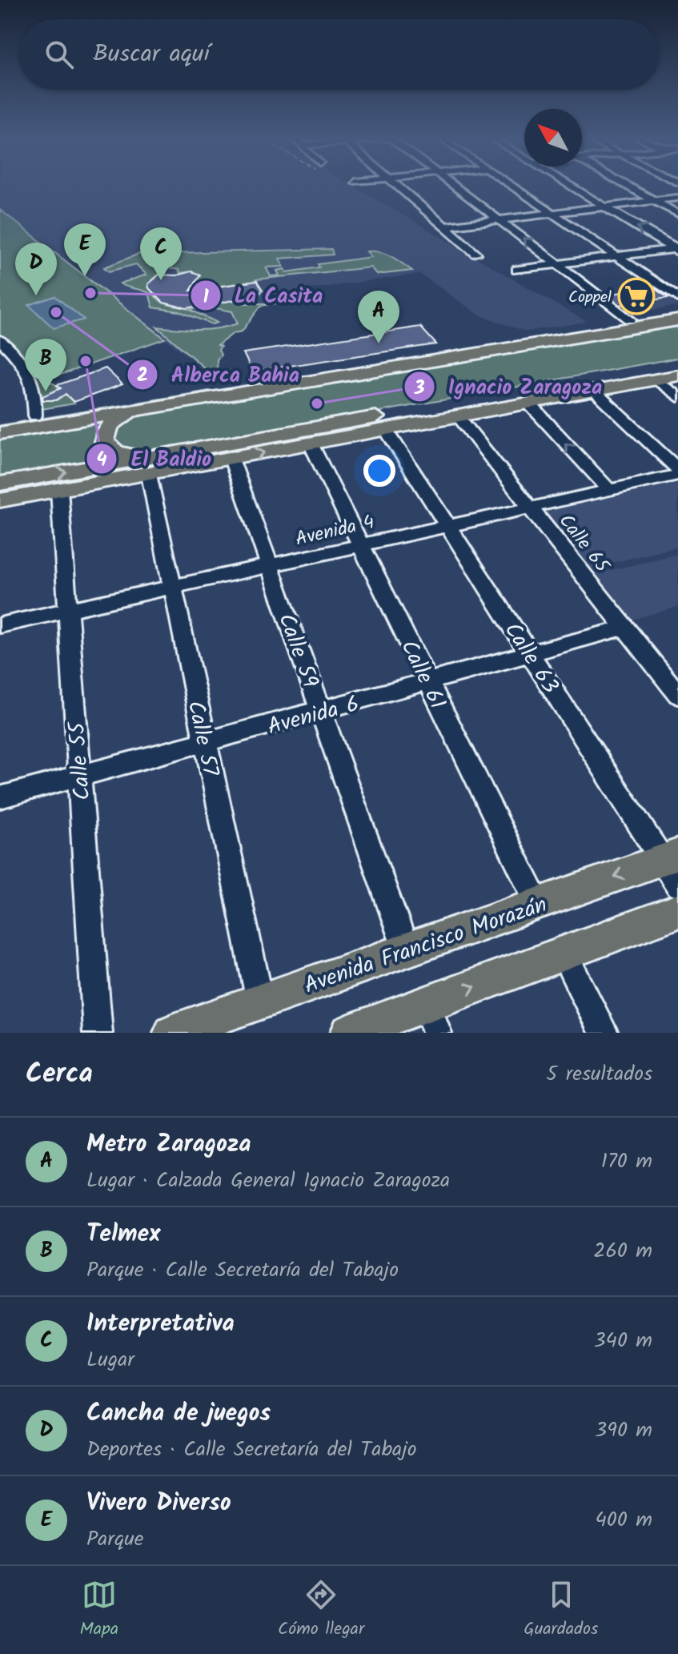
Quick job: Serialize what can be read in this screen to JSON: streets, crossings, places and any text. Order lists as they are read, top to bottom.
{
  "streets": {
    "main road": ["Avenida Francisco Morazán"],
    "street": [
      "Avenida 4",
      "Calle 65",
      "Calle 59",
      "Calle 63",
      "Calle 61",
      "Avenida 6",
      "Calle 57",
      "Calle 55"
    ]
  },
  "crossings": [
    ["Avenida 4", "Calle 65"],
    ["Avenida 4", "Calle 59"],
    ["Avenida 4", "Calle 63"],
    ["Avenida 4", "Calle 61"],
    ["Avenida 4", "Calle 57"],
    ["Avenida 4", "Calle 55"],
    ["Calle 65", "Avenida 6"],
    ["Calle 59", "Avenida 6"],
    ["Calle 59", "Avenida Francisco Morazán"],
    ["Calle 63", "Avenida 6"],
    ["Calle 63", "Avenida Francisco Morazán"],
    ["Calle 61", "Avenida 6"],
    ["Calle 61", "Avenida Francisco Morazán"],
    ["Avenida 6", "Calle 57"],
    ["Avenida 6", "Calle 55"],
    ["Calle 57", "Avenida Francisco Morazán"]
  ],
  "places": {
    "other": [
      "La Casita",
      "Alberca Bahia",
      "El Baldio",
      "Ignacio Zaragoza"
    ],
    "supermarket": ["Coppel"]
  },
  "north": "top left",
  "page": {
    "search": "Buscar aquí",
    "pins": [
      "E",
      "C",
      "D",
      "A",
      "B"
    ],
    "heading": ["Cerca", "5 resultados"],
    "list": [
      {
        "mark": "A",
        "name": "Metro Zaragoza",
        "note": "Lugar · Calzada General Ignacio Zaragoza",
        "value": "170 m"
      },
      {
        "mark": "B",
        "name": "Telmex",
        "note": "Parque · Calle Secretaría del Tabajo",
        "value": "260 m"
      },
      {
        "mark": "C",
        "name": "Interpretativa",
        "note": "Lugar",
        "value": "340 m"
      },
      {
        "mark": "D",
        "name": "Cancha de juegos",
        "note": "Deportes · Calle Secretaría del Tabajo",
        "value": "390 m"
      },
      {
        "mark": "E",
        "name": "Vivero Diverso",
        "note": "Parque",
        "value": "400 m"
      }
    ],
    "nav": ["Mapa", "Cómo llegar", "Guardados"]
  }
}
